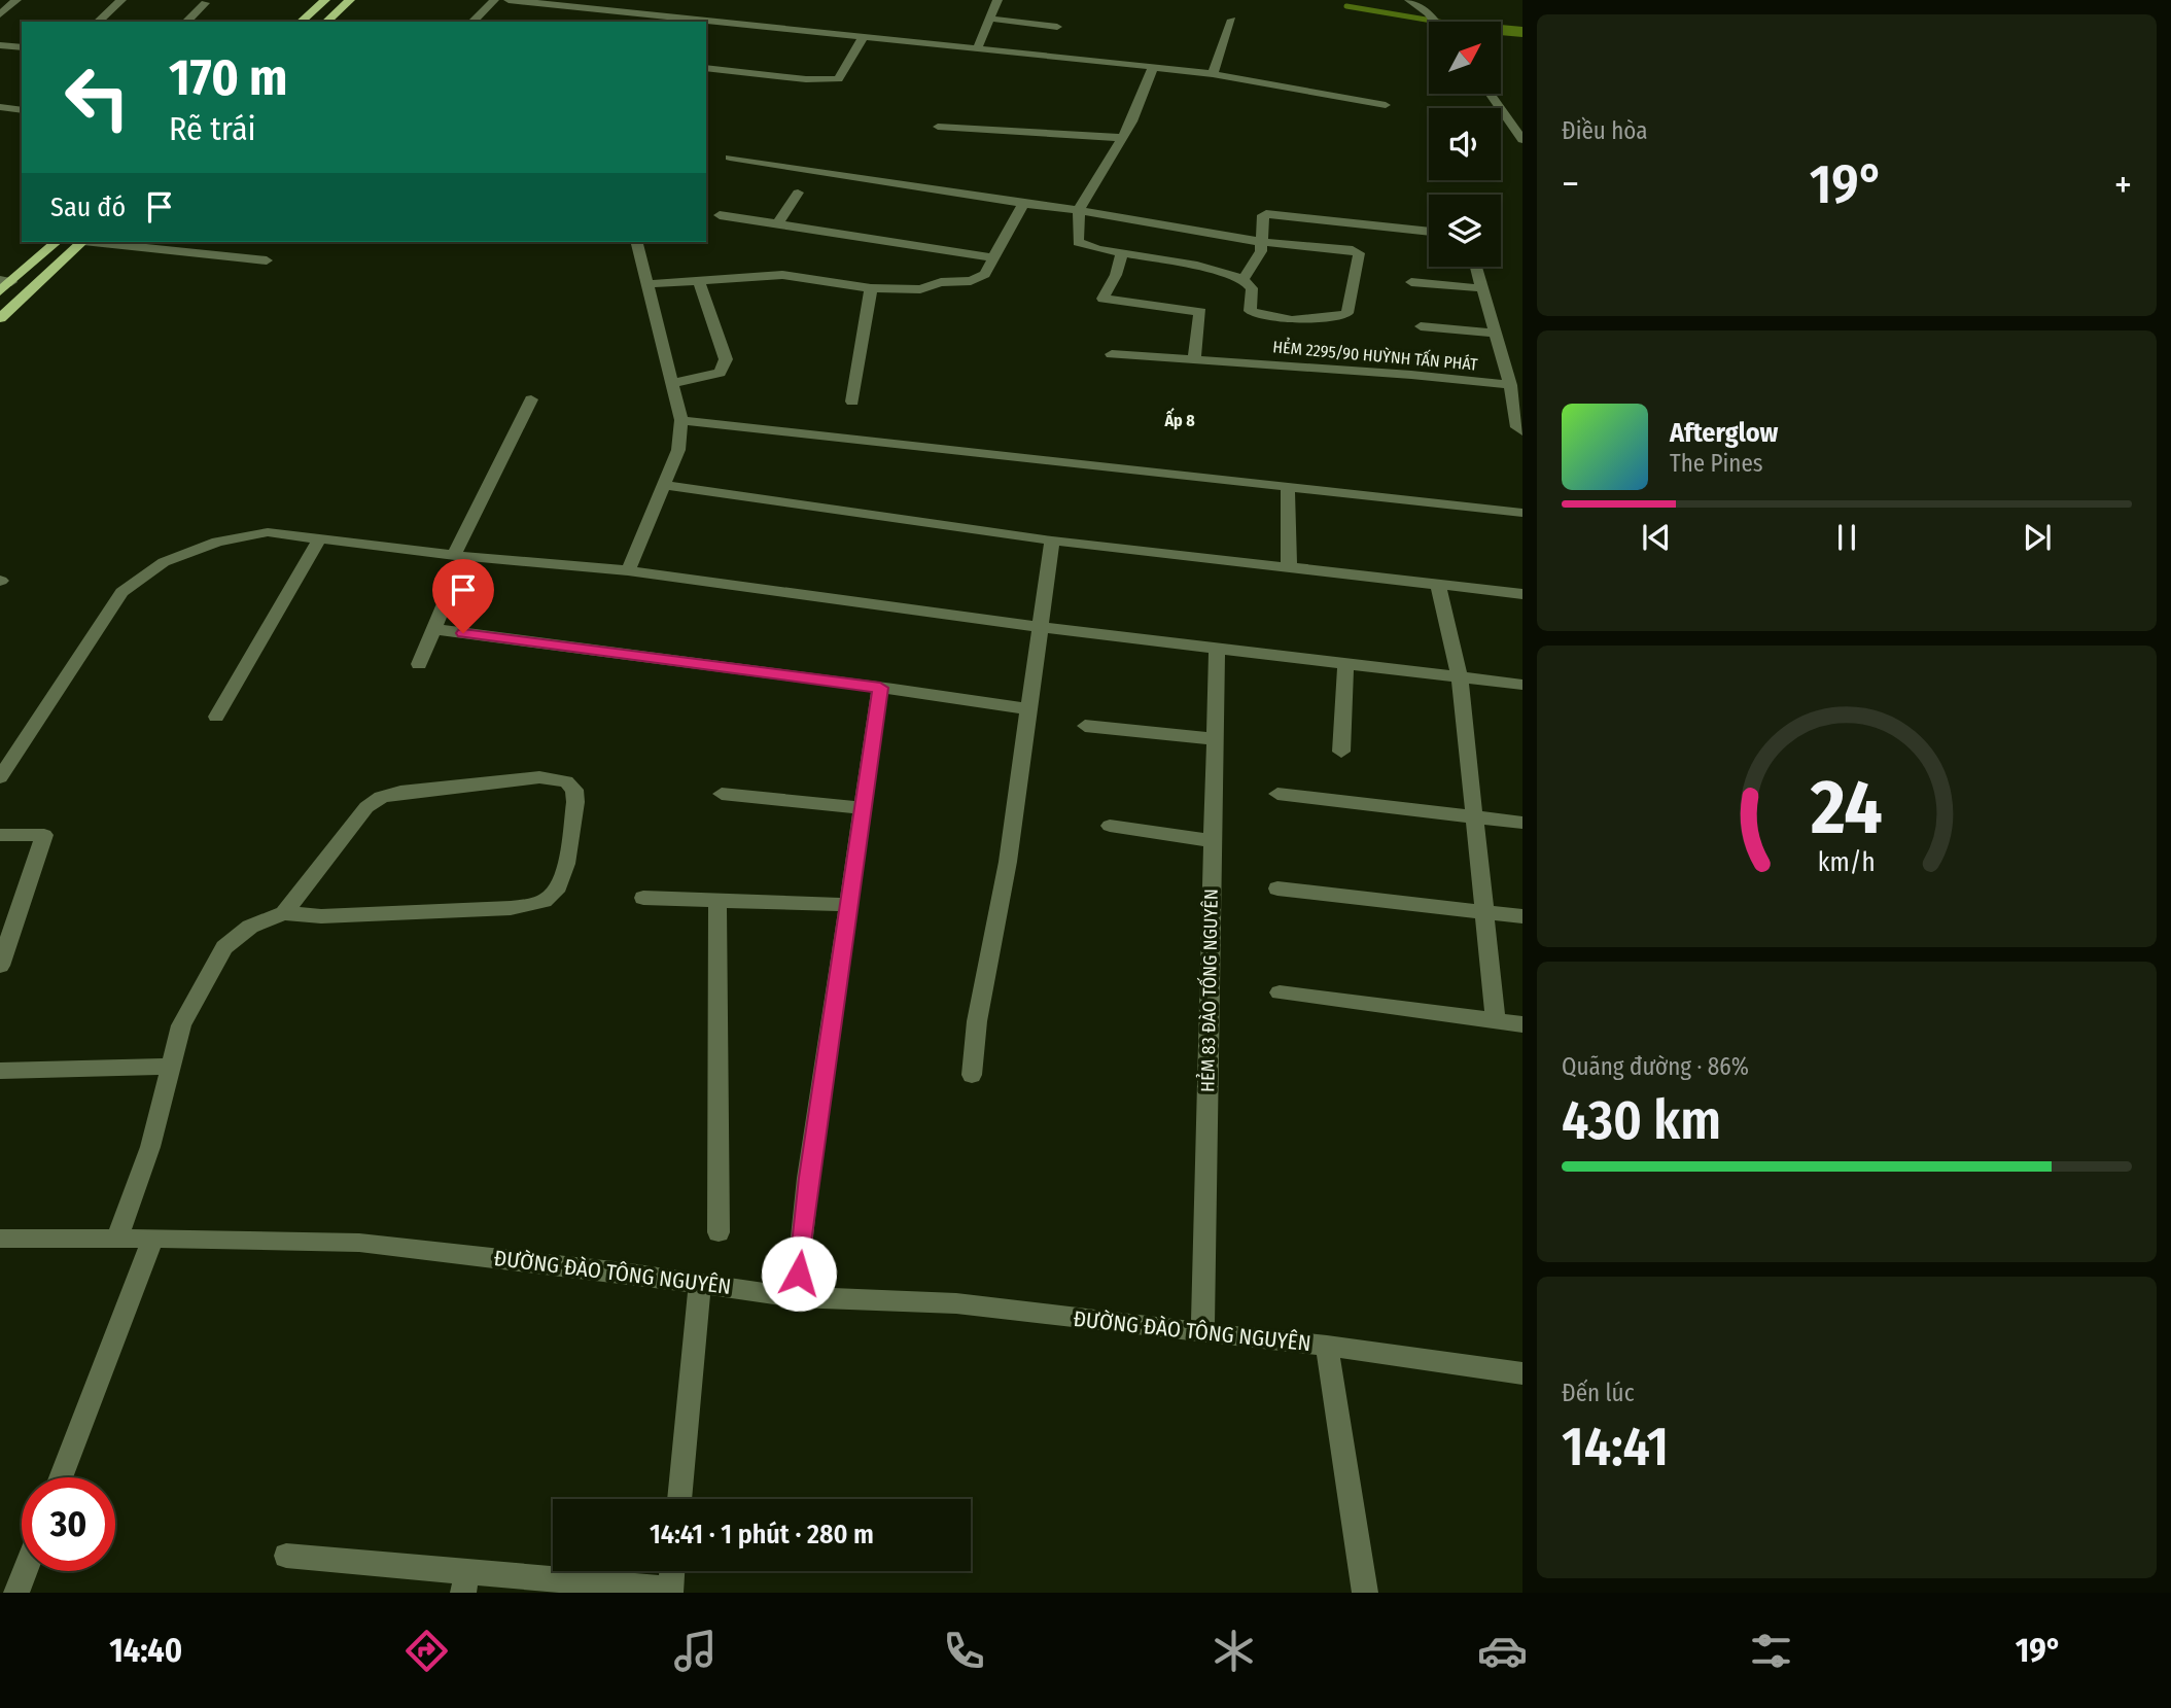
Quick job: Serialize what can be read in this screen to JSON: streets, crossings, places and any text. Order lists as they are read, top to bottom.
{
  "streets": {
    "street": ["HẺM 2295/90 HUỲNH TẤN PHÁT", "HẺM 83 ĐÀO TỐNG NGUYÊN", "ĐƯỜNG ĐÀO TÔNG NGUYÊN"]
  },
  "crossings": [
    ["HẺM 83 ĐÀO TỐNG NGUYÊN", "ĐƯỜNG ĐÀO TÔNG NGUYÊN"]
  ],
  "districts": ["Ấp 8"],
  "north": "top right",
  "page": {
    "tile": [
      "Điều hòa",
      ["Quãng đường · 86%", "430 km"],
      ["Đến lúc", "14:41"]
    ],
    "turn": ["170 m", "Rẽ trái"],
    "heat": ["−", "19°", "+"],
    "then": "Sau đó",
    "song": ["Afterglow", "The Pines"],
    "limit": "30",
    "trip": "14:41 · 1 phút · 280 m",
    "tabs": ["14:40", "19°"],
    "gauge": ["24", "km/h"]
  }
}
